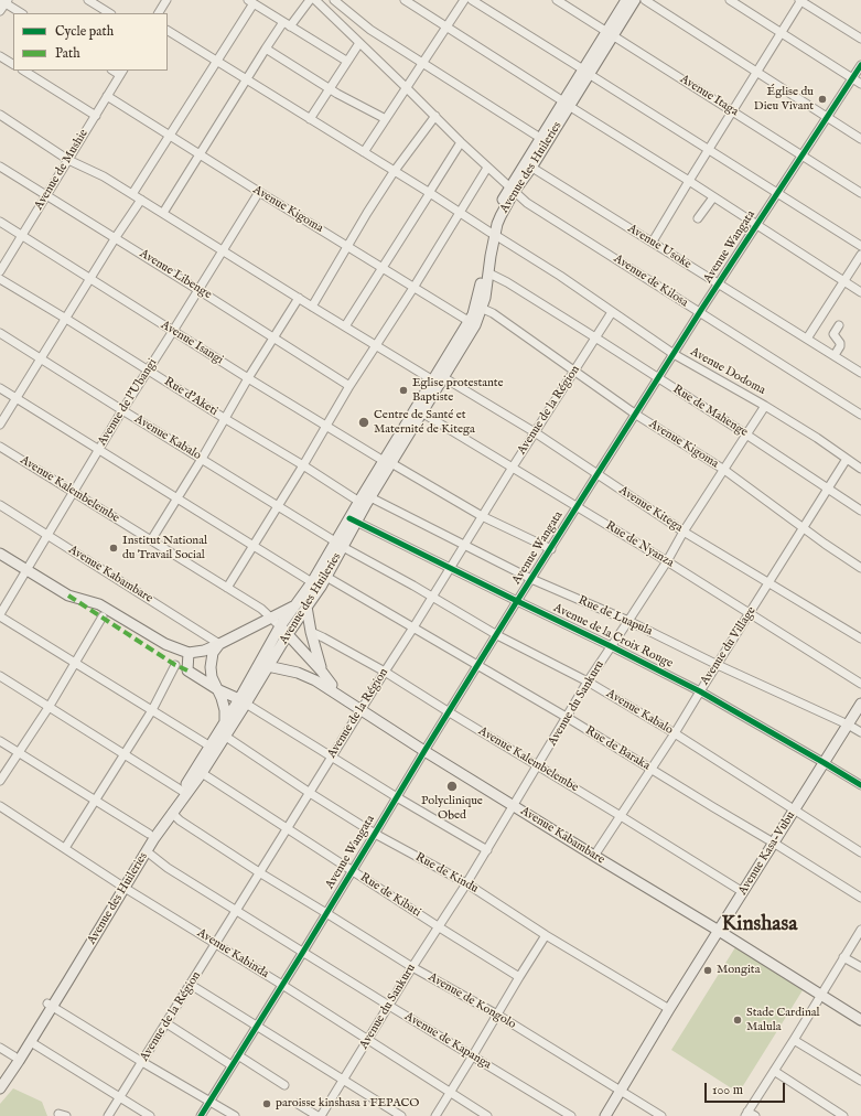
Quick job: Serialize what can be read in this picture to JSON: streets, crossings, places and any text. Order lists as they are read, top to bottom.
{
  "streets": {
    "main road": [
      "Avenue des Huileries",
      "Avenue Kalembelembe",
      "Avenue Kabambare",
      "Avenue Kasa-Vubu"
    ],
    "street": [
      "Avenue Itaga",
      "Avenue de Mushie",
      "Avenue Kigoma",
      "Avenue Usoke",
      "Avenue Wangata",
      "Avenue Libenge",
      "Avenue de Kilosa",
      "Avenue Isangi",
      "Avenue Dodoma",
      "Rue d'Aketi",
      "Avenue de l'Ubangi",
      "Avenue de la Région",
      "Rue de Mahenge",
      "Avenue Kabalo",
      "Avenue Kitega",
      "Rue de Nyanza",
      "Rue de Luapula",
      "Avenue de la Croix Rouge",
      "Avenue du Village",
      "Avenue du Sankuru",
      "Rue de Baraka",
      "Rue de Kindu",
      "Rue de Kibati",
      "Avenue Kabinda",
      "Avenue de Kongolo",
      "Avenue de Kapanga"
    ]
  },
  "crossings": [
    ["Avenue Itaga", "Avenue des Huileries"],
    ["Avenue Itaga", "Avenue Wangata"],
    ["Avenue des Huileries", "Avenue Kigoma"],
    ["Avenue des Huileries", "Avenue Usoke"],
    ["Avenue des Huileries", "Avenue de Kilosa"],
    ["Avenue des Huileries", "Avenue Isangi"],
    ["Avenue des Huileries", "Avenue Dodoma"],
    ["Avenue des Huileries", "Rue d'Aketi"],
    ["Avenue des Huileries", "Rue de Mahenge"],
    ["Avenue des Huileries", "Avenue Kabalo"],
    ["Avenue des Huileries", "Avenue Kalembelembe"],
    ["Avenue des Huileries", "Avenue Kitega"],
    ["Avenue des Huileries", "Rue de Nyanza"],
    ["Avenue des Huileries", "Avenue Kabambare"],
    ["Avenue des Huileries", "Rue de Luapula"],
    ["Avenue des Huileries", "Avenue de la Croix Rouge"],
    ["Avenue des Huileries", "Rue de Baraka"],
    ["Avenue des Huileries", "Rue de Kindu"],
    ["Avenue des Huileries", "Rue de Kibati"],
    ["Avenue des Huileries", "Avenue Kabinda"],
    ["Avenue des Huileries", "Avenue de Kongolo"],
    ["Avenue des Huileries", "Avenue de Kapanga"],
    ["Avenue de Mushie", "Avenue Kigoma"],
    ["Avenue de Mushie", "Avenue Libenge"],
    ["Avenue de Mushie", "Avenue Isangi"],
    ["Avenue Kigoma", "Avenue Wangata"],
    ["Avenue Kigoma", "Avenue de l'Ubangi"],
    ["Avenue Kigoma", "Avenue de la Région"],
    ["Avenue Kigoma", "Avenue du Village"],
    ["Avenue Kigoma", "Avenue du Sankuru"],
    ["Avenue Usoke", "Avenue Wangata"],
    ["Avenue Wangata", "Avenue de Kilosa"],
    ["Avenue Wangata", "Avenue Isangi"],
    ["Avenue Wangata", "Avenue Dodoma"],
    ["Avenue Wangata", "Rue de Mahenge"],
    ["Avenue Wangata", "Avenue Kabalo"],
    ["Avenue Wangata", "Avenue Kalembelembe"],
    ["Avenue Wangata", "Avenue Kitega"],
    ["Avenue Wangata", "Rue de Nyanza"],
    ["Avenue Wangata", "Avenue Kabambare"],
    ["Avenue Wangata", "Rue de Luapula"],
    ["Avenue Wangata", "Avenue de la Croix Rouge"],
    ["Avenue Wangata", "Rue de Baraka"],
    ["Avenue Wangata", "Rue de Kindu"],
    ["Avenue Wangata", "Rue de Kibati"],
    ["Avenue Wangata", "Avenue Kabinda"],
    ["Avenue Wangata", "Avenue de Kongolo"],
    ["Avenue Wangata", "Avenue de Kapanga"],
    ["Avenue Libenge", "Avenue de l'Ubangi"],
    ["Avenue Isangi", "Avenue de l'Ubangi"],
    ["Avenue Isangi", "Avenue de la Région"],
    ["Avenue Dodoma", "Avenue de la Région"],
    ["Avenue Dodoma", "Avenue du Village"],
    ["Avenue Dodoma", "Avenue du Sankuru"],
    ["Rue d'Aketi", "Avenue de l'Ubangi"],
    ["Avenue de l'Ubangi", "Avenue Kabalo"],
    ["Avenue de l'Ubangi", "Avenue Kalembelembe"],
    ["Avenue de l'Ubangi", "Avenue Kabambare"],
    ["Avenue de la Région", "Rue de Mahenge"],
    ["Avenue de la Région", "Avenue Kabalo"],
    ["Avenue de la Région", "Avenue Kalembelembe"],
    ["Avenue de la Région", "Avenue Kitega"],
    ["Avenue de la Région", "Rue de Nyanza"],
    ["Avenue de la Région", "Avenue Kabambare"],
    ["Avenue de la Région", "Rue de Luapula"],
    ["Avenue de la Région", "Avenue de la Croix Rouge"],
    ["Avenue de la Région", "Rue de Baraka"],
    ["Avenue de la Région", "Rue de Kindu"],
    ["Avenue de la Région", "Rue de Kibati"],
    ["Avenue de la Région", "Avenue Kabinda"],
    ["Avenue de la Région", "Avenue de Kongolo"],
    ["Avenue de la Région", "Avenue de Kapanga"],
    ["Rue de Mahenge", "Avenue du Village"],
    ["Rue de Mahenge", "Avenue du Sankuru"],
    ["Avenue Kabalo", "Avenue du Village"],
    ["Avenue Kabalo", "Avenue du Sankuru"],
    ["Avenue Kabalo", "Avenue Kasa-Vubu"],
    ["Avenue Kalembelembe", "Avenue Kabambare"],
    ["Avenue Kalembelembe", "Avenue du Village"],
    ["Avenue Kalembelembe", "Avenue du Sankuru"],
    ["Avenue Kalembelembe", "Avenue Kasa-Vubu"],
    ["Avenue Kitega", "Avenue du Village"],
    ["Avenue Kitega", "Avenue du Sankuru"],
    ["Rue de Nyanza", "Avenue du Village"],
    ["Rue de Nyanza", "Avenue du Sankuru"],
    ["Avenue Kabambare", "Avenue du Village"],
    ["Avenue Kabambare", "Avenue du Sankuru"],
    ["Avenue Kabambare", "Avenue Kasa-Vubu"],
    ["Rue de Luapula", "Avenue du Village"],
    ["Rue de Luapula", "Avenue du Sankuru"],
    ["Rue de Luapula", "Avenue Kasa-Vubu"],
    ["Avenue de la Croix Rouge", "Avenue du Village"],
    ["Avenue de la Croix Rouge", "Avenue du Sankuru"],
    ["Avenue de la Croix Rouge", "Avenue Kasa-Vubu"],
    ["Avenue du Village", "Rue de Baraka"],
    ["Avenue du Sankuru", "Rue de Baraka"],
    ["Avenue du Sankuru", "Rue de Kindu"],
    ["Avenue du Sankuru", "Rue de Kibati"],
    ["Avenue du Sankuru", "Avenue Kabinda"],
    ["Avenue du Sankuru", "Avenue de Kongolo"],
    ["Avenue du Sankuru", "Avenue de Kapanga"],
    ["Rue de Baraka", "Avenue Kasa-Vubu"],
    ["Avenue Kasa-Vubu", "Rue de Kindu"],
    ["Avenue Kasa-Vubu", "Avenue de Kongolo"]
  ],
  "districts": ["Kinshasa"],
  "places": [
    "Église du Dieu Vivant",
    "Eglise protestante Baptiste",
    "Centre de Santé et Maternité de Kitega",
    "Institut National du Travail Social",
    "Polyclinique Obed",
    "Mongita",
    "Stade Cardinal Malula",
    "paroisse kinshasa 1 FEPACO"
  ],
  "legend": ["Cycle path", "Path"],
  "scale_bar": "100 m"
}
